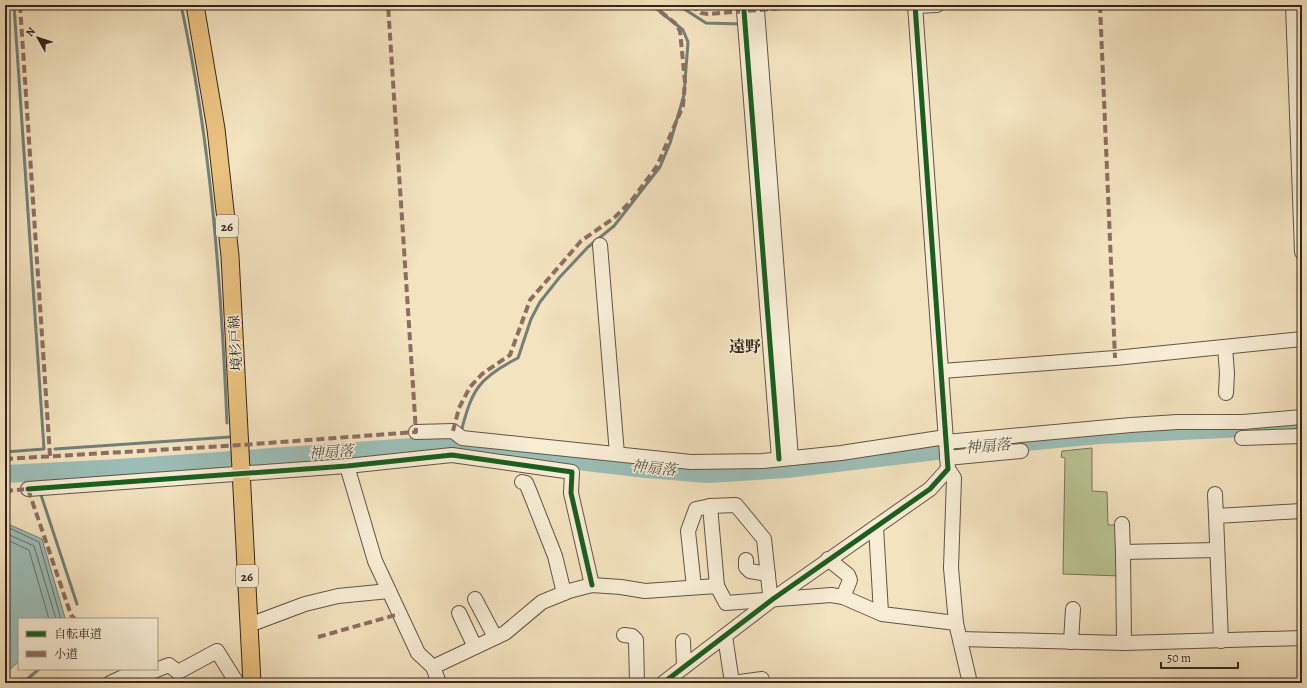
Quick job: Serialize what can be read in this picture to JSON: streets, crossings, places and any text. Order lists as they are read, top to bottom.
{
  "streets": {
    "main road": ["26", "境杉戸線"]
  },
  "districts": ["遠野"],
  "water": ["神扇落"],
  "legend": ["自転車道", "小道"],
  "scale_bar": "50 m",
  "north": "top left"
}
